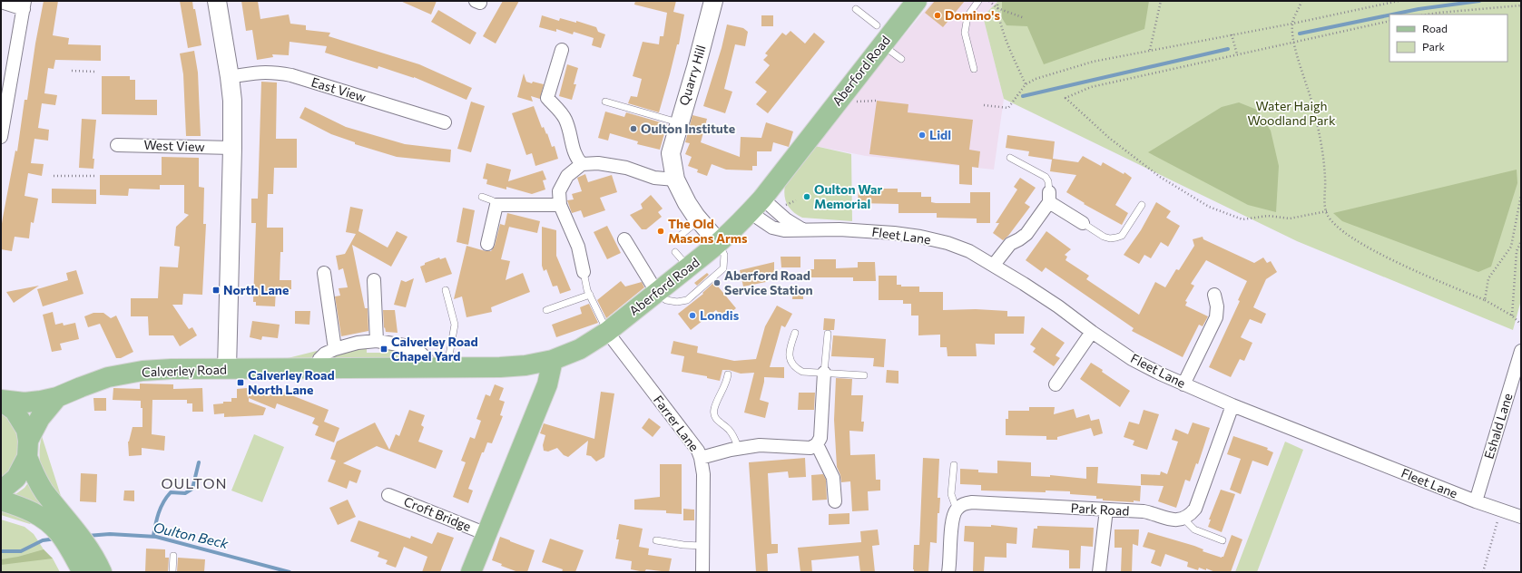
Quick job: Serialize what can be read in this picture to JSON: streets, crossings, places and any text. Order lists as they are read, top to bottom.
{
  "streets": {
    "main road": ["Aberford Road", "Calverley Road"],
    "street": [
      "Quarry Hill",
      "East View",
      "West View",
      "Fleet Lane",
      "Farrer Lane",
      "Eshald Lane",
      "Park Road",
      "Croft Bridge"
    ]
  },
  "crossings": [
    ["Aberford Road", "Quarry Hill"],
    ["Aberford Road", "Fleet Lane"],
    ["Aberford Road", "Calverley Road"],
    ["Aberford Road", "Farrer Lane"],
    ["Fleet Lane", "Eshald Lane"]
  ],
  "districts": ["OULTON"],
  "water": ["Oulton Beck"],
  "parks": ["Water Haigh Woodland Park"],
  "places": {
    "other": [
      "Domino's",
      "Oulton Institute",
      "Lidl",
      "Oulton War Memorial",
      "The Old Masons Arms",
      "Aberford Road Service Station",
      "Londis"
    ],
    "transit": ["North Lane", "Calverley Road Chapel Yard", "Calverley Road North Lane"]
  },
  "legend": ["Road", "Park"]
}
